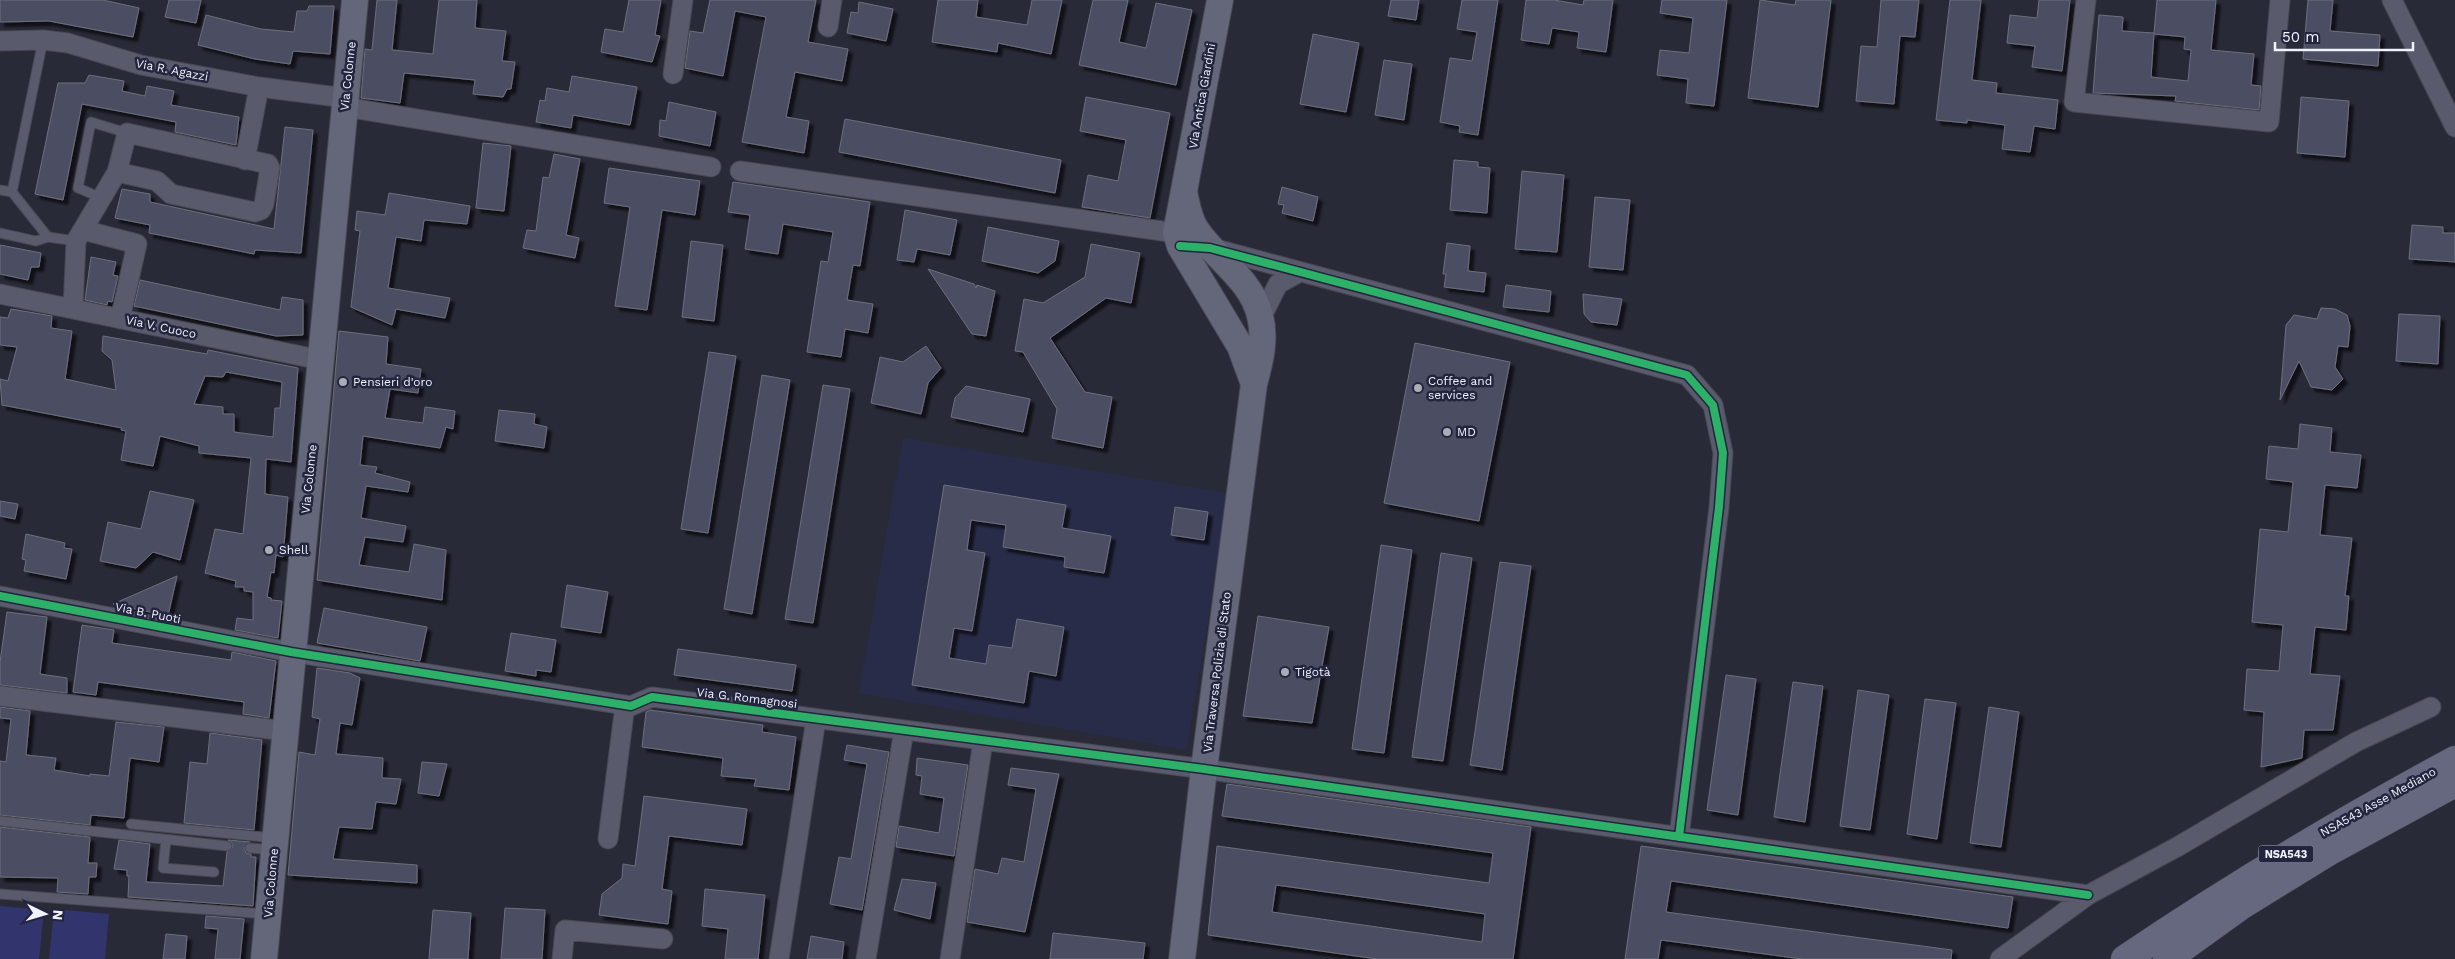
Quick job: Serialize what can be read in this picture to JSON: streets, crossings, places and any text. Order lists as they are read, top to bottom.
{
  "streets": {
    "highway": ["NSA543 Asse Mediano", "NSA543"],
    "street": [
      "Via R. Agazzi",
      "Via Colonne",
      "Via Antica Giardini",
      "Via V. Cuoco",
      "Via B. Puoti",
      "Via Traversa Polizia di Stato",
      "Via G. Romagnosi"
    ]
  },
  "crossings": [
    ["Via R. Agazzi", "Via Colonne"],
    ["Via Colonne", "Via V. Cuoco"],
    ["Via Colonne", "Via B. Puoti"],
    ["Via Colonne", "Via G. Romagnosi"],
    ["Via Antica Giardini", "Via Traversa Polizia di Stato"],
    ["Via B. Puoti", "Via G. Romagnosi"],
    ["Via Traversa Polizia di Stato", "Via G. Romagnosi"]
  ],
  "places": [
    "Pensieri d'oro",
    "Coffee and services",
    "MD",
    "Shell",
    "Tigotà"
  ],
  "scale_bar": "50 m",
  "north": "right"
}
